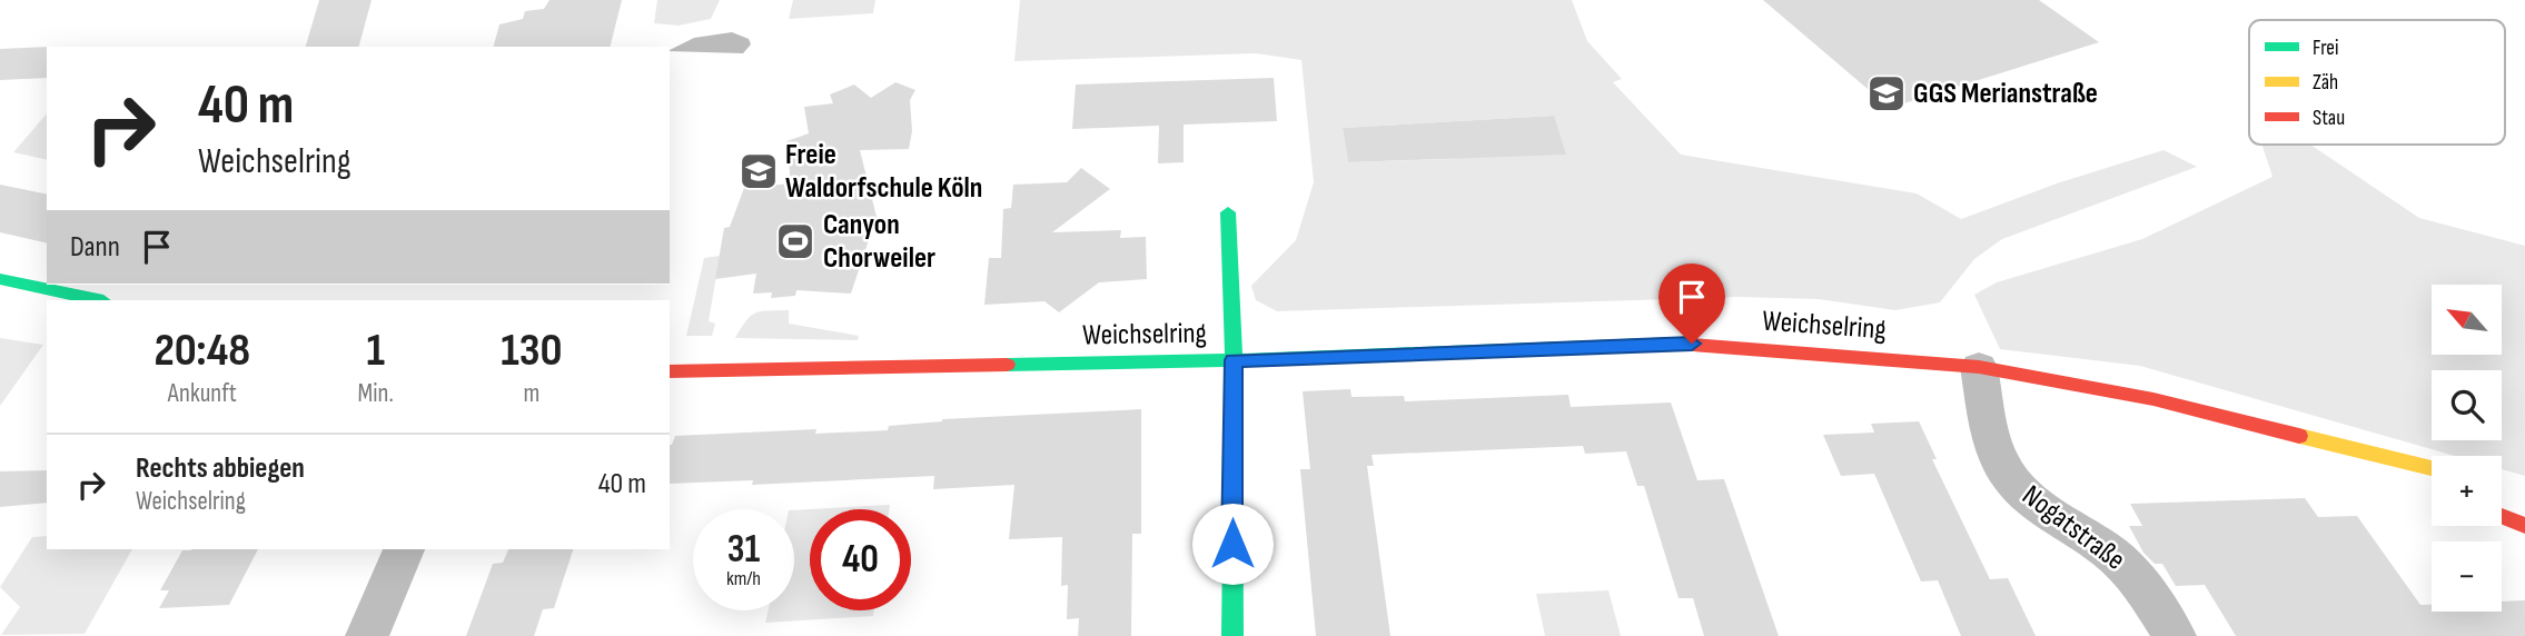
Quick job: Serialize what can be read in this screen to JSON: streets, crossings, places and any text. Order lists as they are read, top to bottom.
{
  "streets": {
    "street": ["Weichselring", "Nogatstraße"]
  },
  "crossings": [
    ["Weichselring", "Nogatstraße"]
  ],
  "places": {
    "school or university": ["GGS Merianstraße", "Freie Waldorfschule Köln"],
    "sports": ["Canyon Chorweiler"]
  },
  "legend": ["Frei", "Zäh", "Stau"],
  "north": "top left",
  "page": {
    "turn": ["40 m", "Weichselring"],
    "then": "Dann",
    "map_buttons": ["+", "−"],
    "eta": [
      "20:48",
      "Ankunft",
      "1",
      "Min.",
      "130",
      "m"
    ],
    "list": [
      {
        "name": "Rechts abbiegen",
        "note": "Weichselring",
        "value": "40 m"
      }
    ],
    "speed": "31 km/h",
    "limit": "40"
  }
}
